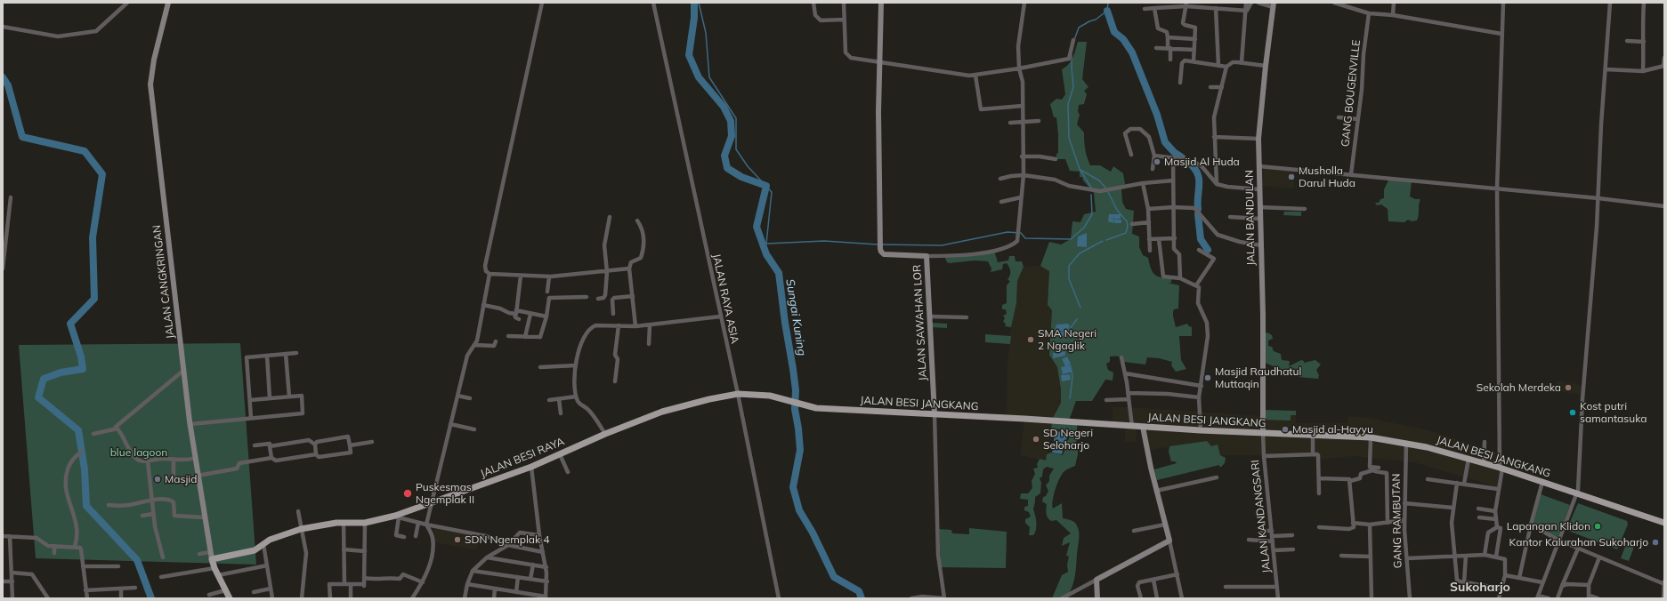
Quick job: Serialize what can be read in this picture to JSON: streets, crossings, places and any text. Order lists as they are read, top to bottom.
{
  "streets": {
    "main road": ["JALAN BESI JANGKANG", "JALAN BESI RAYA"],
    "street": [
      "GANG BOUGENVILLE",
      "JALAN BANDULAN",
      "JALAN CANGKRINGAN",
      "JALAN RAYA ASIA",
      "JALAN SAWAHAN LOR",
      "JALAN KANDANGSARI",
      "GANG RAMBUTAN"
    ]
  },
  "crossings": [
    ["JALAN BANDULAN", "JALAN BESI JANGKANG"],
    ["JALAN BANDULAN", "JALAN KANDANGSARI"],
    ["JALAN CANGKRINGAN", "JALAN BESI RAYA"],
    ["JALAN RAYA ASIA", "JALAN BESI RAYA"],
    ["JALAN SAWAHAN LOR", "JALAN BESI JANGKANG"],
    ["JALAN BESI JANGKANG", "JALAN BESI RAYA"],
    ["JALAN BESI JANGKANG", "JALAN KANDANGSARI"],
    ["JALAN BESI JANGKANG", "GANG RAMBUTAN"]
  ],
  "districts": ["Sukoharjo"],
  "water": ["Sungai Kuning"],
  "parks": ["blue lagoon"],
  "places": [
    "Masjid Al Huda",
    "Musholla Darul Huda",
    "SMA Negeri 2 Ngaglik",
    "Masjid Raudhatul Muttaqin",
    "Sekolah Merdeka",
    "Kost putri samantasuka",
    "Masjid al-Hayyu",
    "SD Negeri Seloharjo",
    "Masjid",
    "Puskesmas Ngemplak II",
    "Lapangan Klidon",
    "SDN Ngemplak 4",
    "Kantor Kalurahan Sukoharjo"
  ]
}
